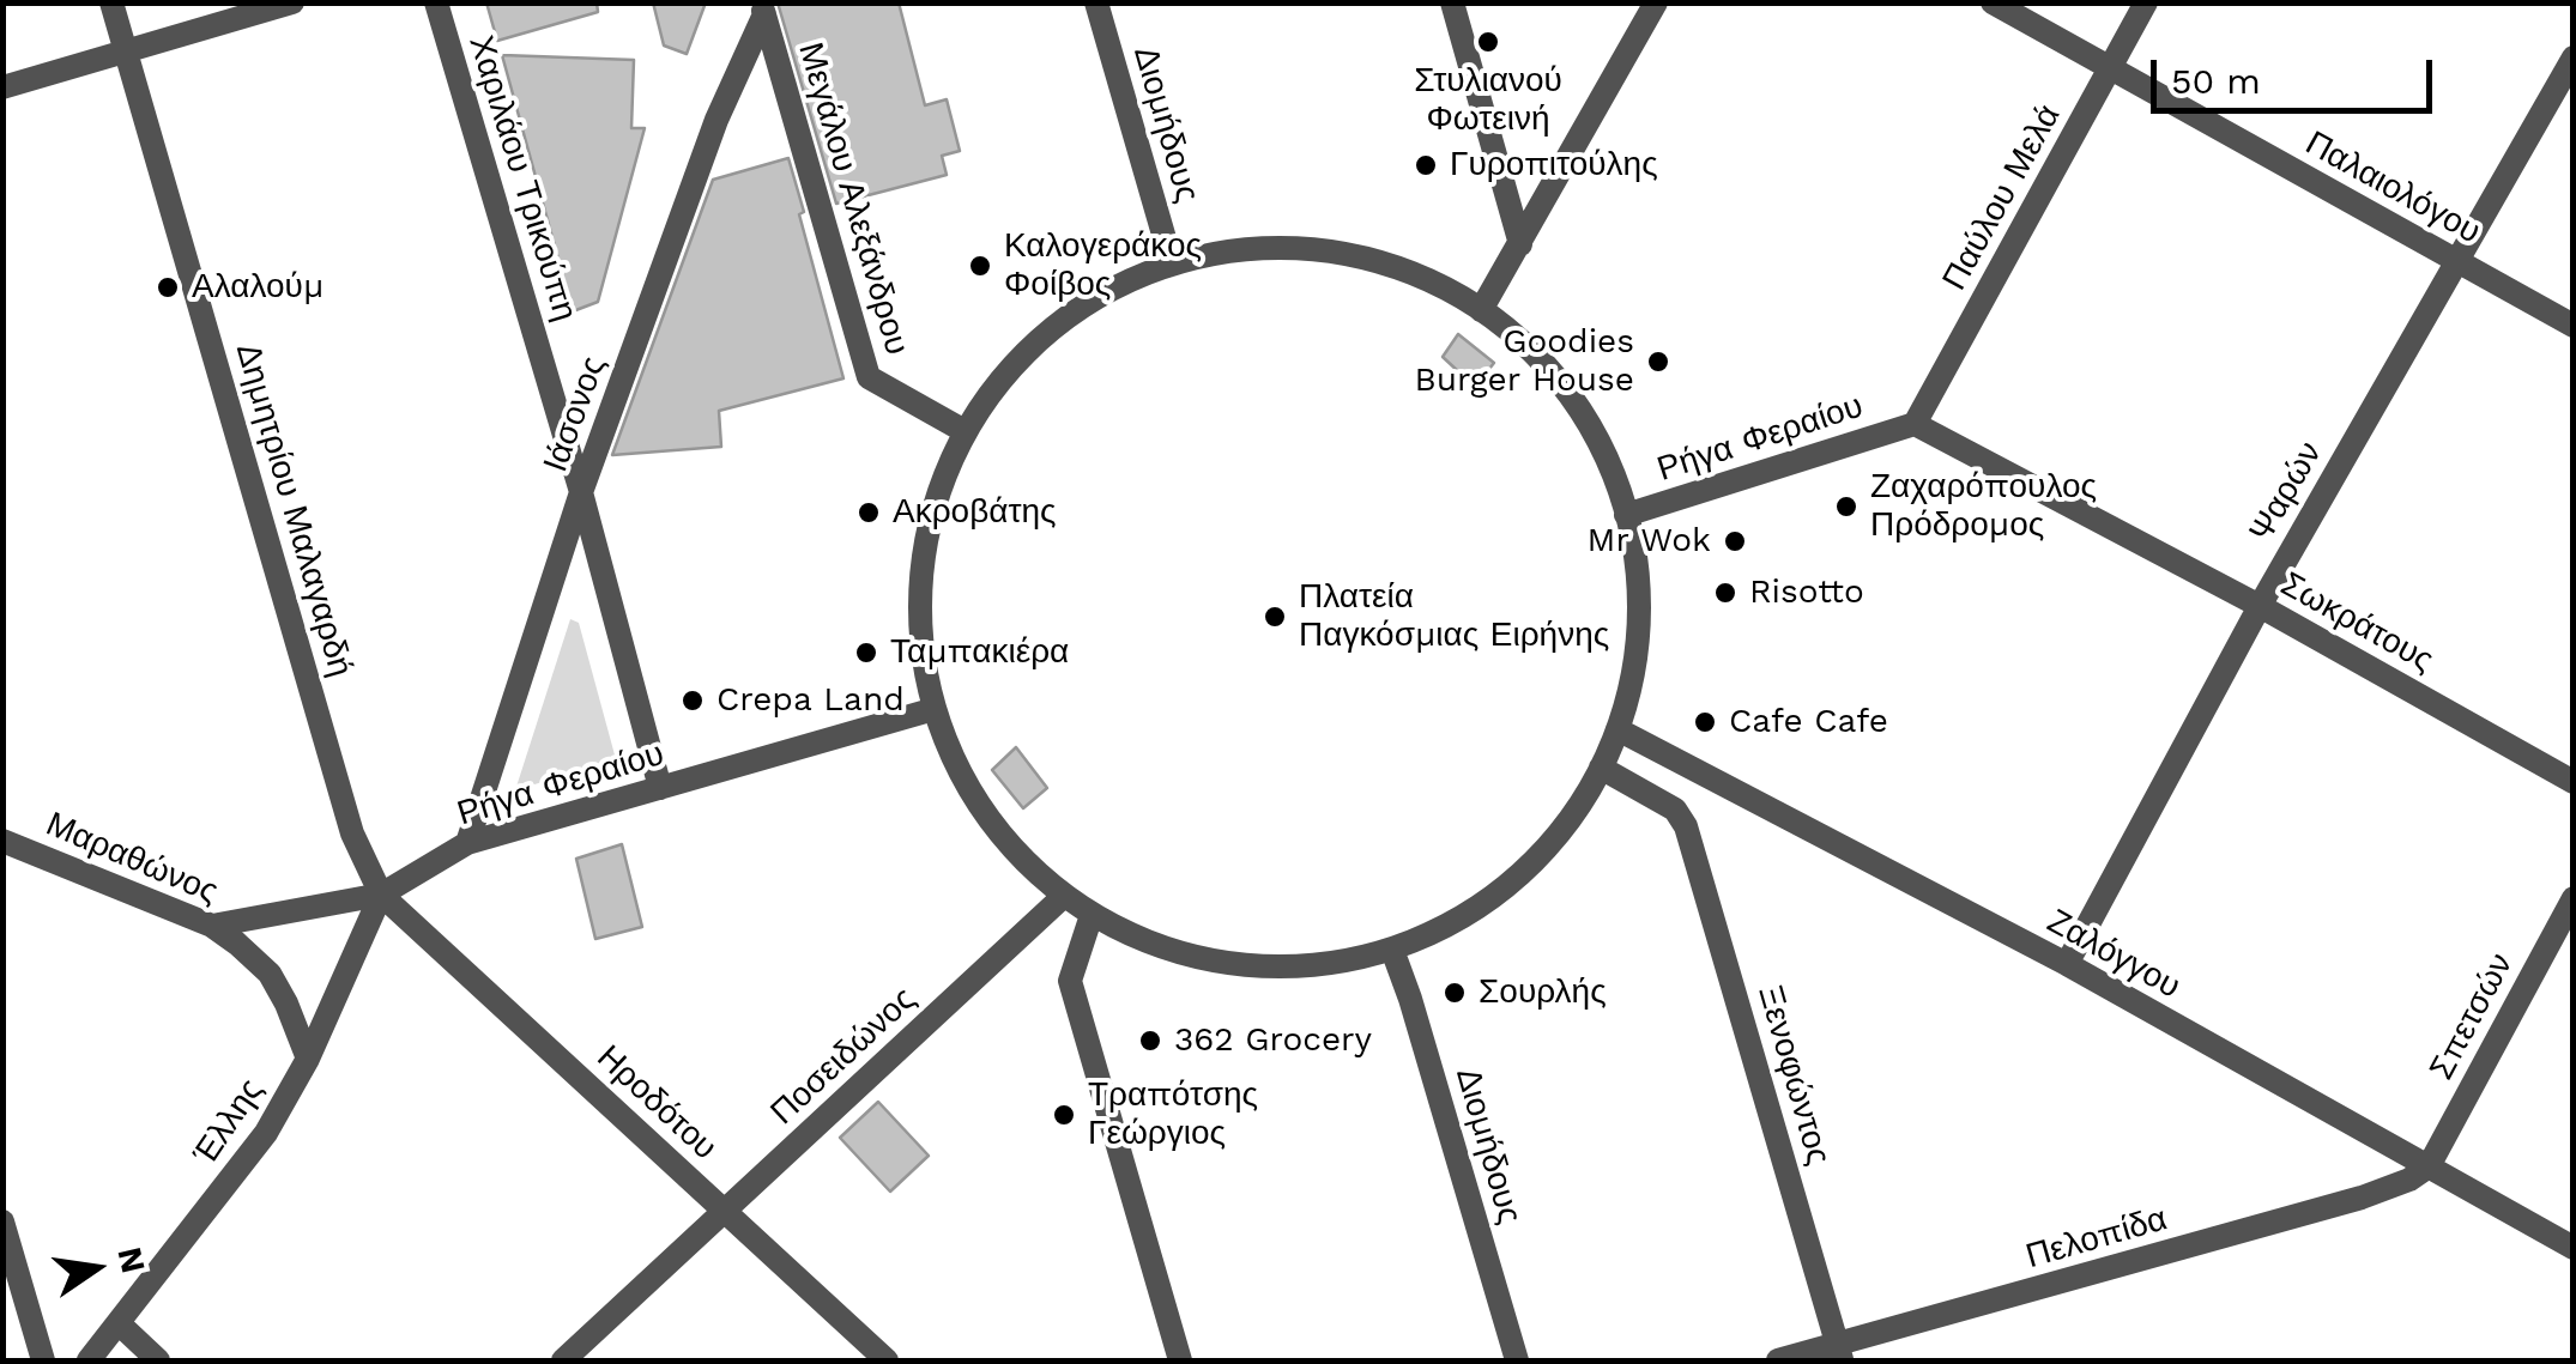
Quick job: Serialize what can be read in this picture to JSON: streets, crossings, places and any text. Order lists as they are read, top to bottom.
{
  "streets": {
    "street": [
      "Διομήδους",
      "Χαριλάου Τρικούπη",
      "Παλαιολόγου",
      "Παύλου Μελά",
      "Μεγάλου Αλεξάνδρου",
      "Ιάσονος",
      "Ρήγα Φεραίου",
      "Ψαρών",
      "Δημητρίου Μαλαγαρδή",
      "Σωκράτους",
      "Μαραθώνος",
      "Ζαλόγγου",
      "Σπετσών",
      "Ποσειδώνος",
      "Ξενοφώντος",
      "Ηροδότου",
      "Έλλης",
      "Πελοπίδα"
    ]
  },
  "crossings": [
    ["Χαριλάου Τρικούπη", "Ιάσονος"],
    ["Χαριλάου Τρικούπη", "Ρήγα Φεραίου"],
    ["Παλαιολόγου", "Παύλου Μελά"],
    ["Παλαιολόγου", "Ψαρών"],
    ["Παύλου Μελά", "Ρήγα Φεραίου"],
    ["Παύλου Μελά", "Σωκράτους"],
    ["Μεγάλου Αλεξάνδρου", "Ιάσονος"],
    ["Ιάσονος", "Ρήγα Φεραίου"],
    ["Ρήγα Φεραίου", "Δημητρίου Μαλαγαρδή"],
    ["Ρήγα Φεραίου", "Σωκράτους"],
    ["Ρήγα Φεραίου", "Μαραθώνος"],
    ["Ρήγα Φεραίου", "Ηροδότου"],
    ["Ρήγα Φεραίου", "Έλλης"],
    ["Ψαρών", "Σωκράτους"],
    ["Ψαρών", "Ζαλόγγου"],
    ["Δημητρίου Μαλαγαρδή", "Ηροδότου"],
    ["Δημητρίου Μαλαγαρδή", "Έλλης"],
    ["Μαραθώνος", "Έλλης"],
    ["Ζαλόγγου", "Σπετσών"],
    ["Ζαλόγγου", "Πελοπίδα"],
    ["Σπετσών", "Πελοπίδα"],
    ["Ποσειδώνος", "Ηροδότου"],
    ["Ξενοφώντος", "Πελοπίδα"],
    ["Ηροδότου", "Έλλης"]
  ],
  "places": [
    "Στυλιανού Φωτεινή",
    "Γυροπιτούλης",
    "Καλογεράκος Φοίβος",
    "Αλαλούμ",
    "Goodies Burger House",
    "Ζαχαρόπουλος Πρόδρομος",
    "Ακροβάτης",
    "Mr Wok",
    "Risotto",
    "Πλατεία Παγκόσμιας Ειρήνης",
    "Ταμπακιέρα",
    "Crepa Land",
    "Cafe Cafe",
    "Σουρλής",
    "362 Grocery",
    "Τραπότσης Γεώργιος"
  ],
  "scale_bar": "50 m",
  "north": "right"
}
